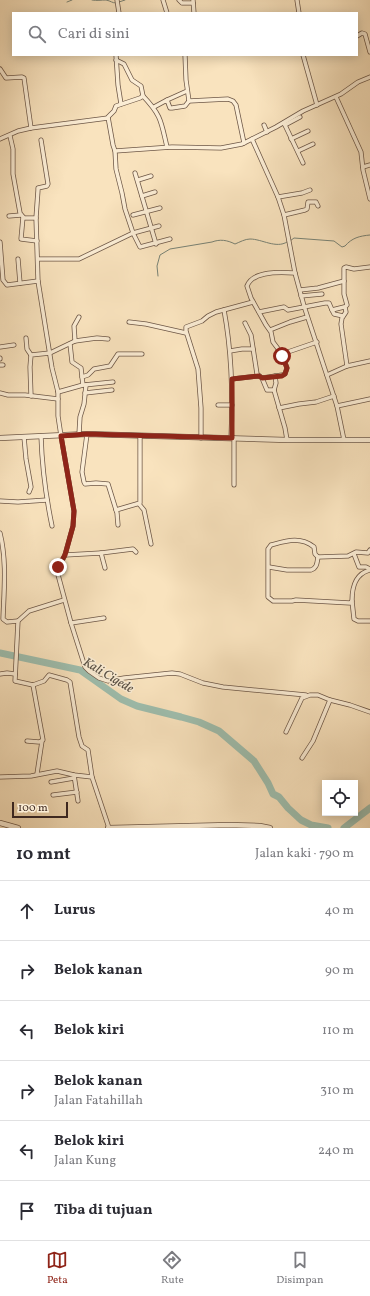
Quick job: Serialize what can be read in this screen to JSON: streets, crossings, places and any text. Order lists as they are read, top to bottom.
{
  "water": ["Kali Cigede"],
  "scale_bar": "100 m",
  "page": {
    "search": "Cari di sini",
    "scale": "100 m",
    "heading": ["10 mnt", "Jalan kaki · 790 m"],
    "list": [
      ["Lurus", "40 m"],
      ["Belok kanan", "90 m"],
      ["Belok kiri", "110 m"],
      ["Belok kanan", "Jalan Fatahillah", "310 m"],
      ["Belok kiri", "Jalan Kung", "240 m"],
      "Tiba di tujuan"
    ],
    "nav": ["Peta", "Rute", "Disimpan"]
  }
}
